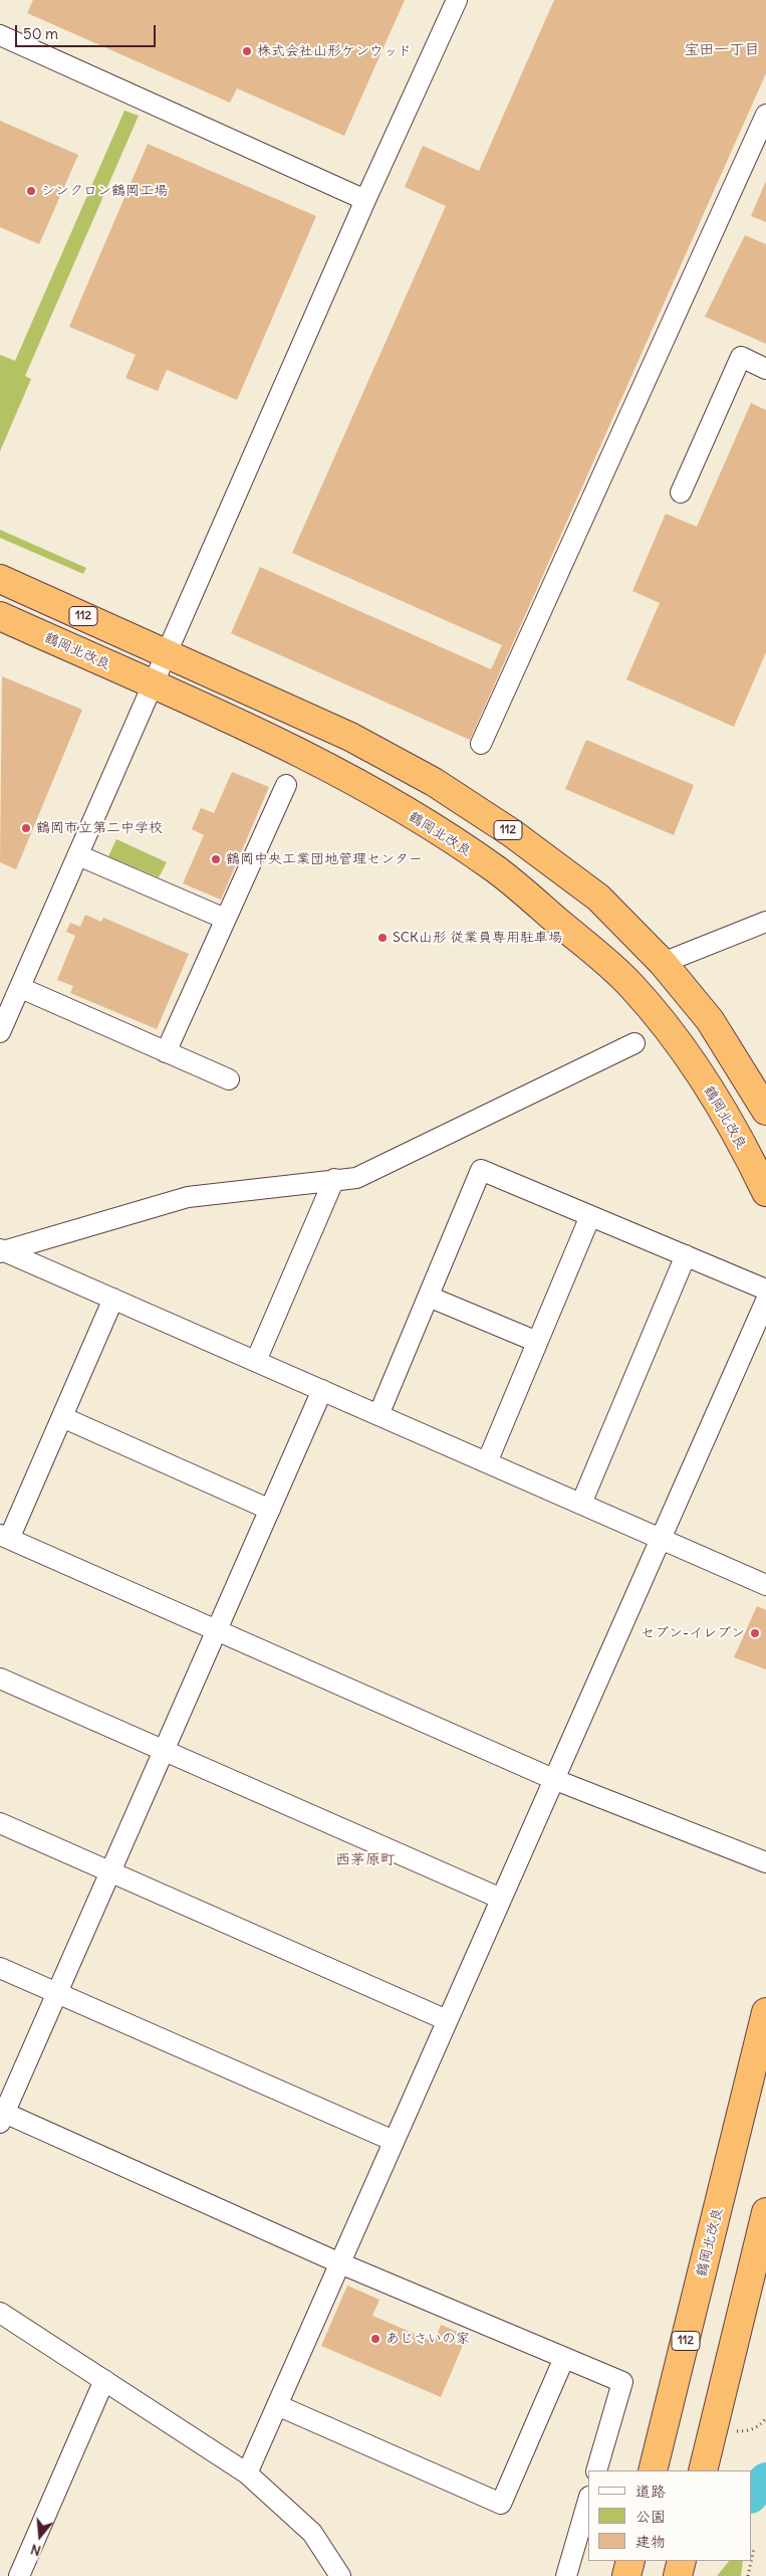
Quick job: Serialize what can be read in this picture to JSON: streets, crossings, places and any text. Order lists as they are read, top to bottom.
{
  "streets": {
    "highway": ["112", "鶴岡北改良"]
  },
  "districts": ["宝田一丁目", "西茅原町"],
  "places": [
    "株式会社山形ケンウッド",
    "シンクロン鶴岡工場",
    "鶴岡市立第二中学校",
    "鶴岡中央工業団地管理センター",
    "SCK山形 従業員専用駐車場",
    "セブン-イレブン",
    "あじさいの家"
  ],
  "legend": ["道路", "公園", "建物"],
  "scale_bar": "50 m",
  "north": "bottom"
}
